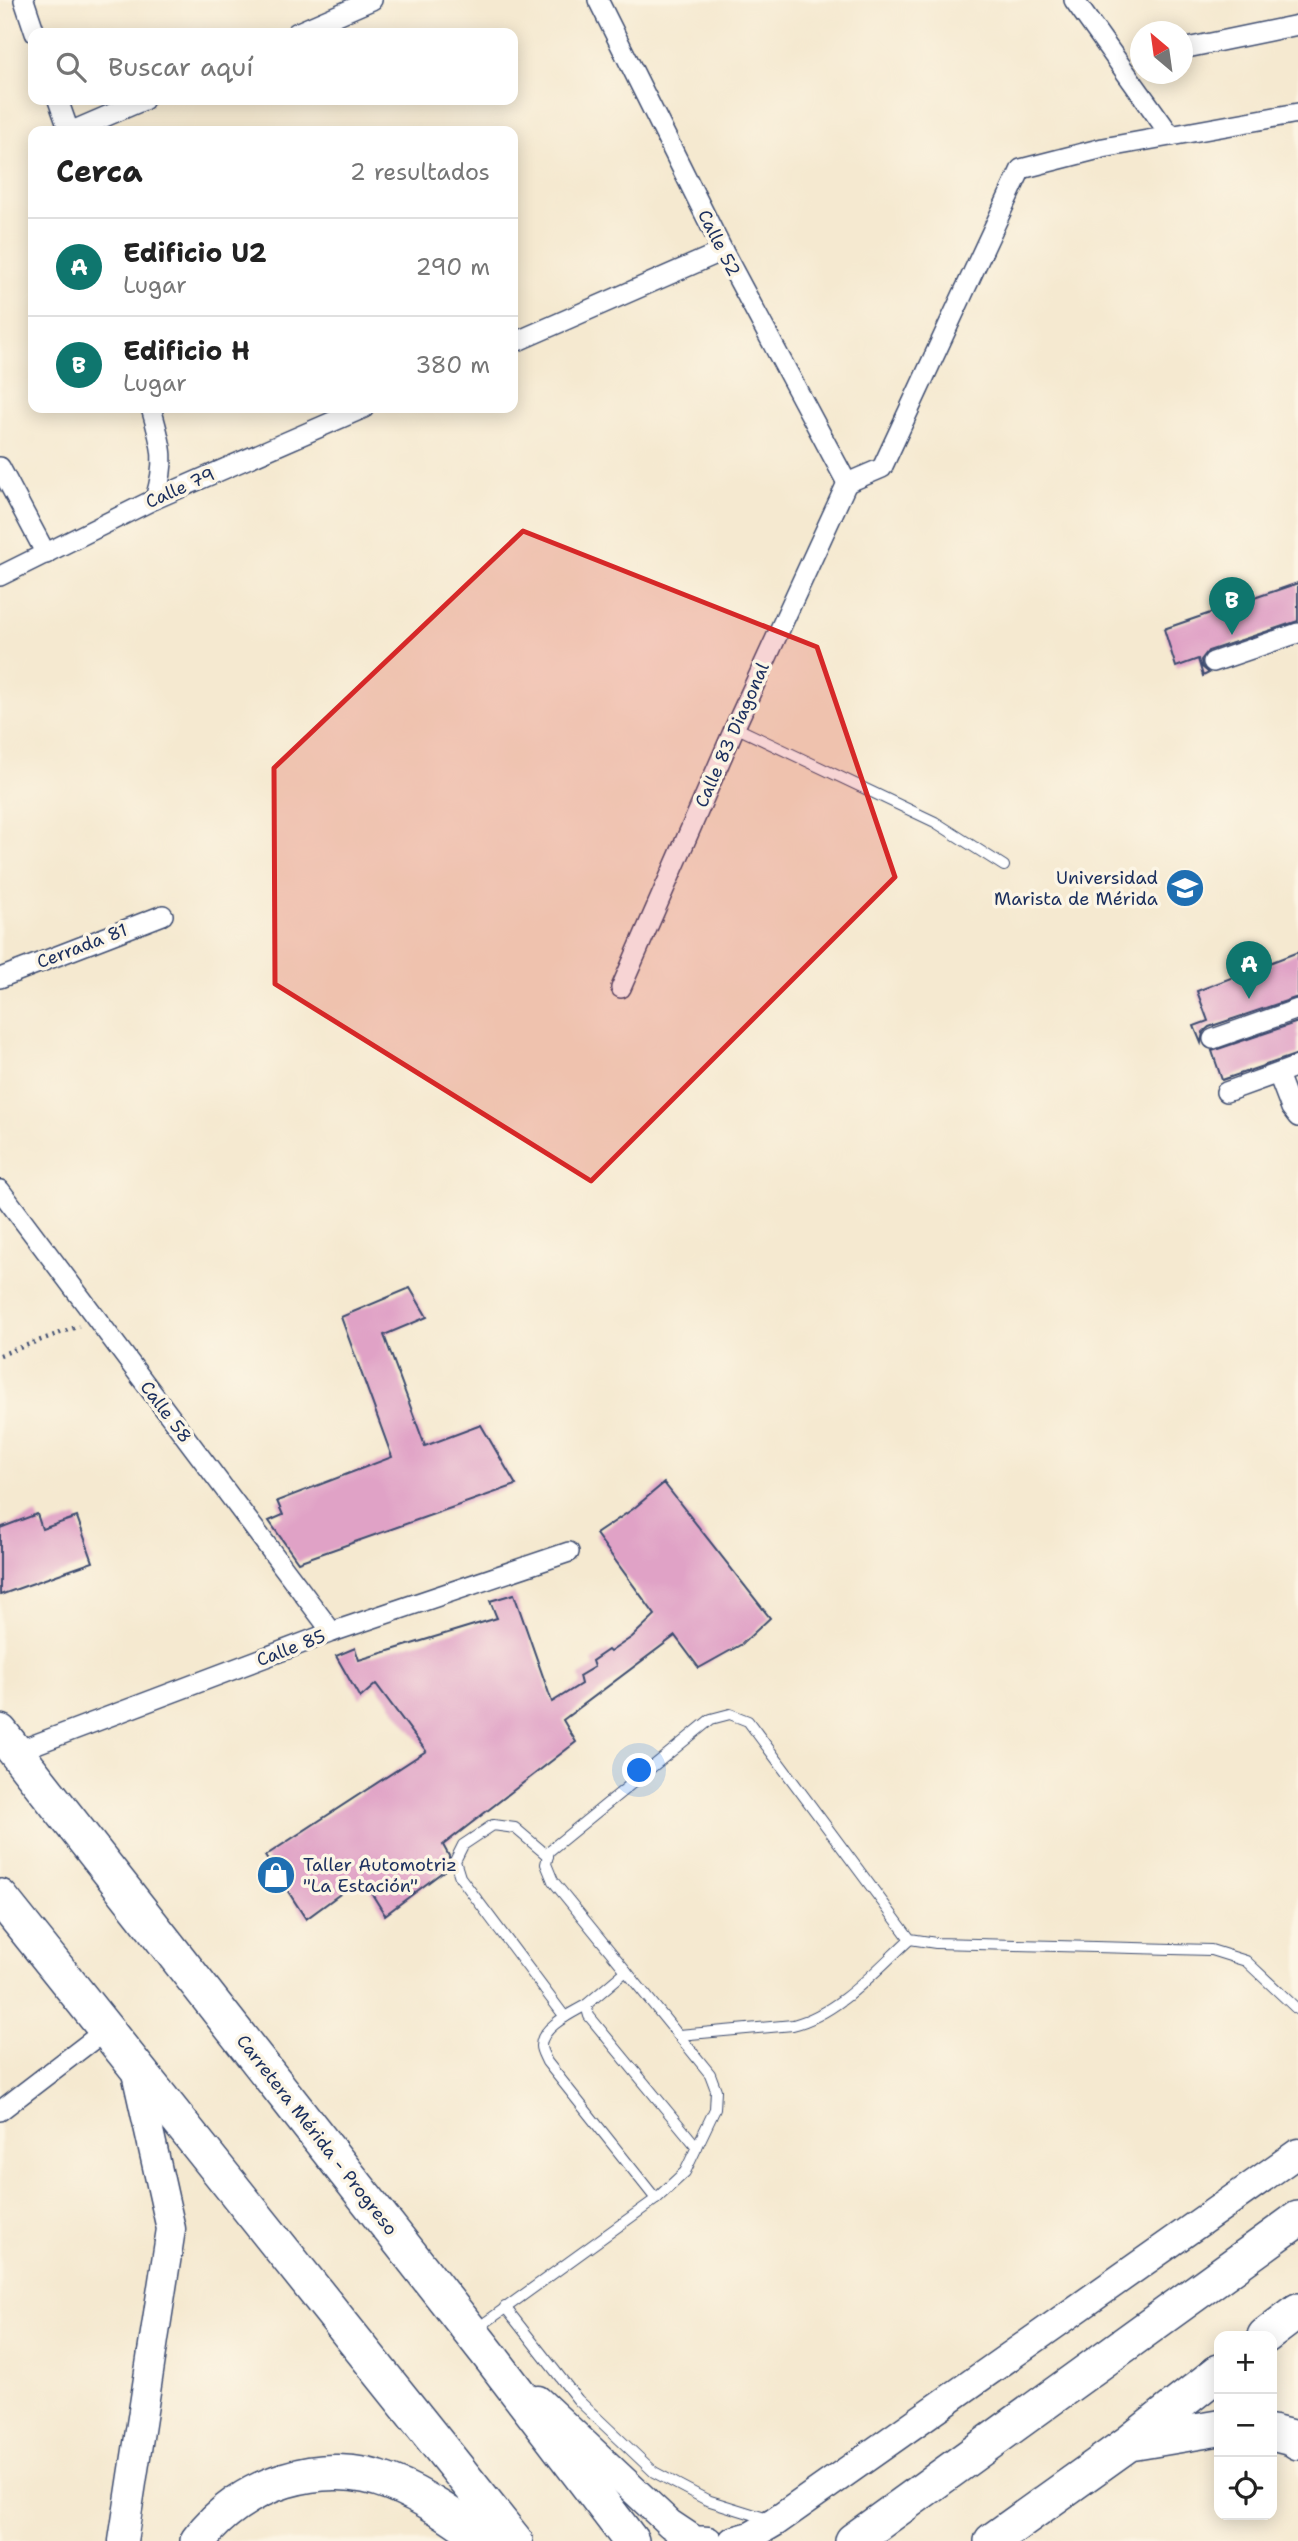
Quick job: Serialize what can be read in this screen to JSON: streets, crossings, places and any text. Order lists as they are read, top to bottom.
{
  "streets": {
    "highway": ["Carretera Mérida - Progreso"],
    "street": [
      "Calle 52",
      "Calle 79",
      "Calle 83 Diagonal",
      "Cerrada 81",
      "Calle 58",
      "Calle 85"
    ]
  },
  "crossings": [
    ["Calle 52", "Calle 83 Diagonal"],
    ["Calle 58", "Calle 85"],
    ["Calle 85", "Carretera Mérida - Progreso"]
  ],
  "places": {
    "school or university": ["Universidad Marista de Mérida"],
    "shop": ["Taller Automotriz \"La Estación\""]
  },
  "north": "top left",
  "page": {
    "search": "Buscar aquí",
    "heading": ["Cerca", "2 resultados"],
    "list": [
      {
        "mark": "A",
        "name": "Edificio U2",
        "note": "Lugar",
        "value": "290 m"
      },
      {
        "mark": "B",
        "name": "Edificio H",
        "note": "Lugar",
        "value": "380 m"
      }
    ],
    "pins": ["B", "A"],
    "map_buttons": ["+", "−"]
  }
}
